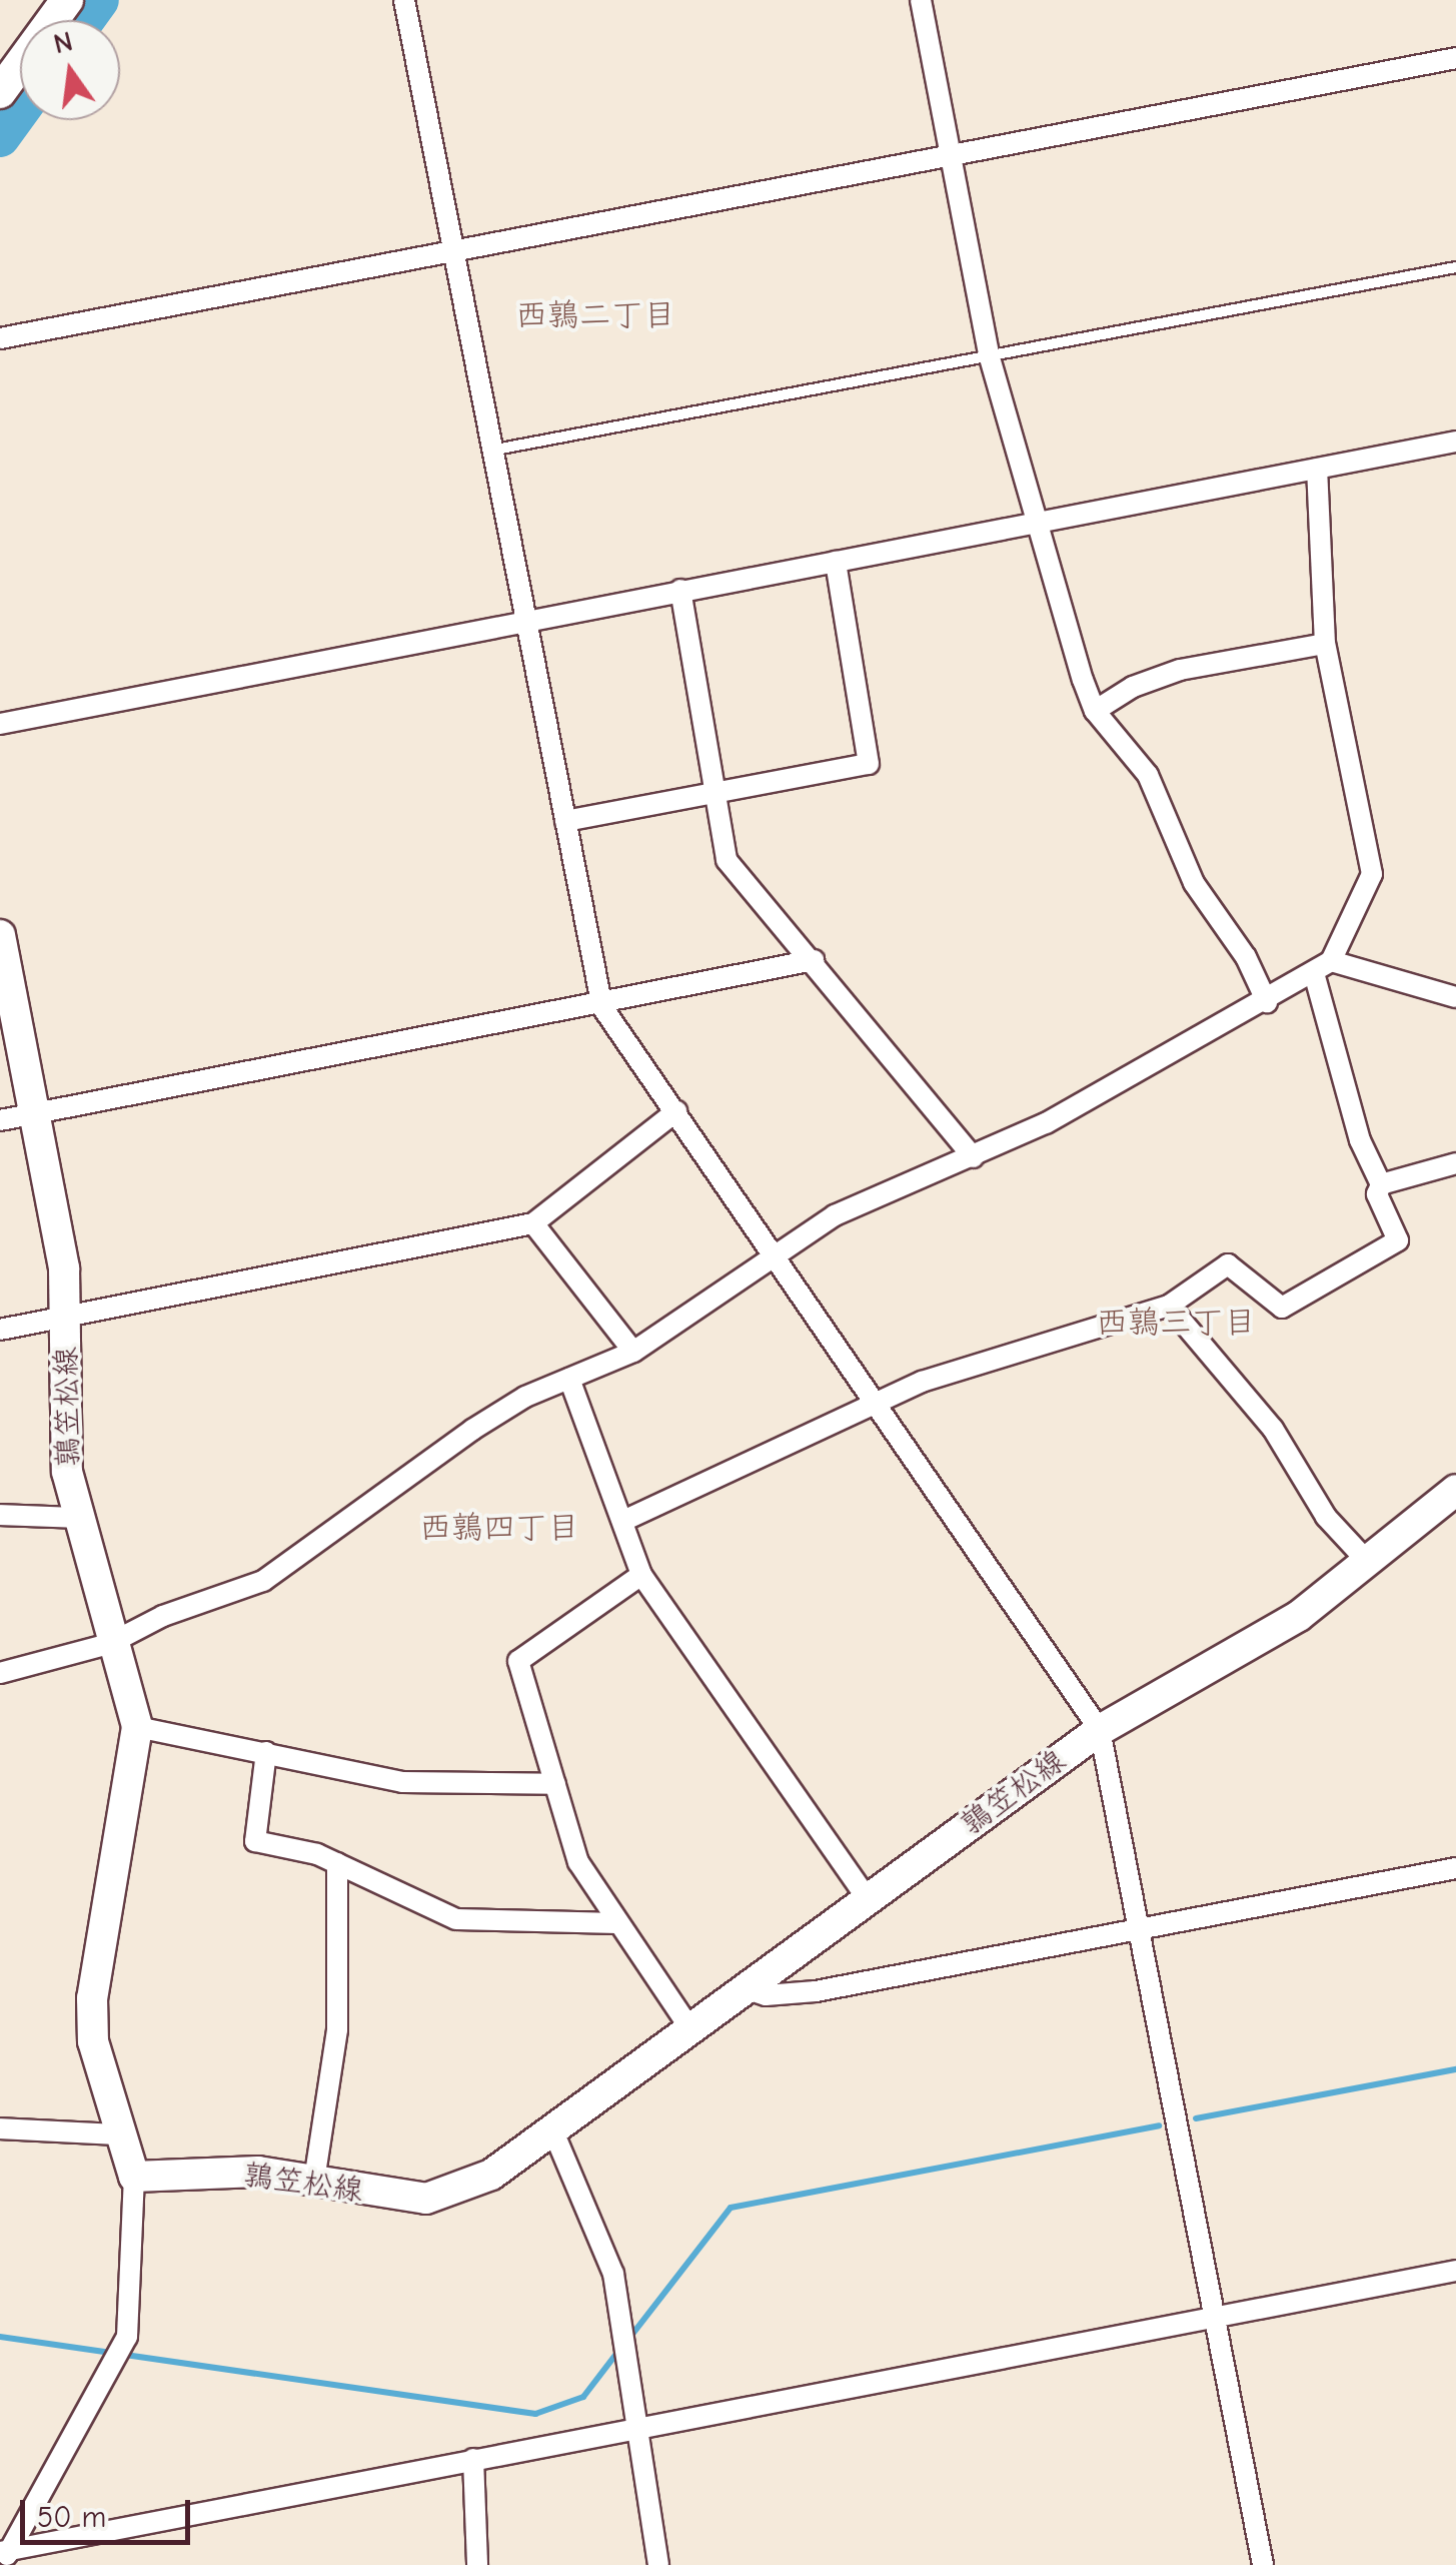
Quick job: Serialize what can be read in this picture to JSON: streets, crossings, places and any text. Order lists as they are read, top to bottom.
{
  "streets": {
    "main road": ["鶉笠松線"]
  },
  "districts": ["西鶉二丁目", "西鶉三丁目", "西鶉四丁目"],
  "scale_bar": "50 m",
  "north": "top"
}
